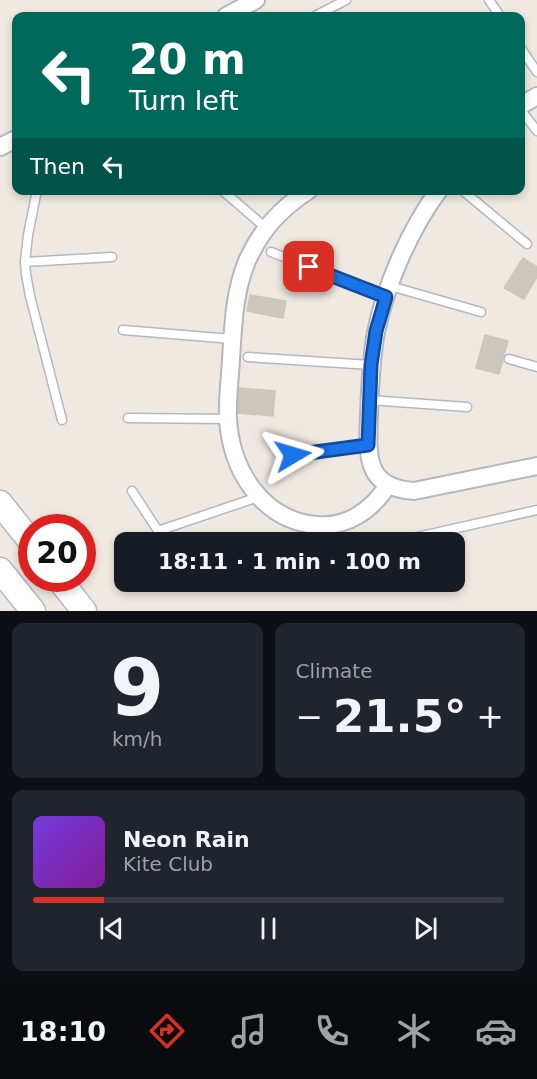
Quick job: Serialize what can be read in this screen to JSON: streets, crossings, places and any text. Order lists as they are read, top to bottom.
{
  "page": {
    "turn": ["20 m", "Turn left"],
    "then": "Then",
    "limit": "20",
    "trip": "18:11 · 1 min · 100 m",
    "tile": [
      ["9", "km/h"],
      "Climate"
    ],
    "heat": ["−", "21.5°", "+"],
    "song": ["Neon Rain", "Kite Club"],
    "tabs": "18:10"
  }
}
